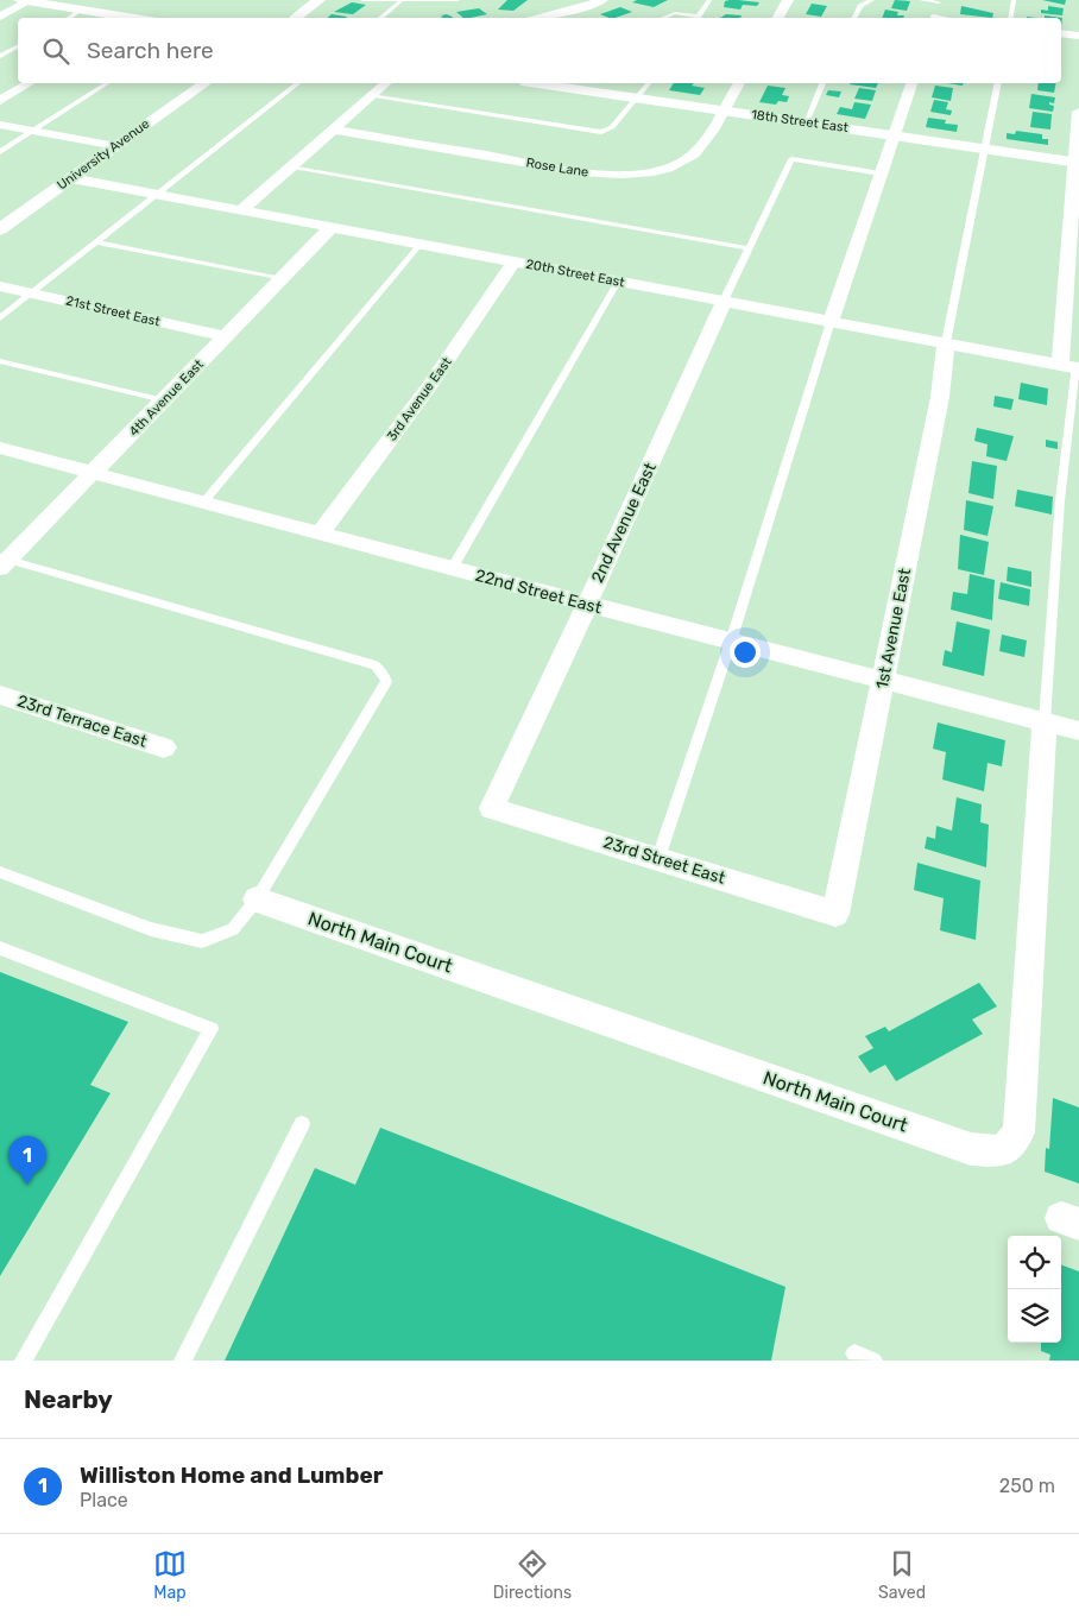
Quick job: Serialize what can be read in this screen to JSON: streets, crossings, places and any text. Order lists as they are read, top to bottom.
{
  "streets": {
    "street": [
      "18th Street East",
      "University Avenue",
      "Rose Lane",
      "20th Street East",
      "21st Street East",
      "4th Avenue East",
      "3rd Avenue East",
      "2nd Avenue East",
      "22nd Street East",
      "1st Avenue East",
      "23rd Terrace East",
      "23rd Street East",
      "North Main Court"
    ]
  },
  "crossings": [
    ["18th Street East", "Rose Lane"],
    ["University Avenue", "20th Street East"],
    ["20th Street East", "4th Avenue East"],
    ["20th Street East", "3rd Avenue East"],
    ["20th Street East", "2nd Avenue East"],
    ["20th Street East", "1st Avenue East"],
    ["21st Street East", "4th Avenue East"],
    ["4th Avenue East", "22nd Street East"],
    ["3rd Avenue East", "22nd Street East"],
    ["2nd Avenue East", "22nd Street East"],
    ["2nd Avenue East", "23rd Street East"],
    ["22nd Street East", "1st Avenue East"],
    ["22nd Street East", "North Main Court"],
    ["1st Avenue East", "23rd Street East"]
  ],
  "page": {
    "search": "Search here",
    "pins": "1",
    "heading": "Nearby",
    "list": [
      {
        "mark": "1",
        "name": "Williston Home and Lumber",
        "note": "Place",
        "value": "250 m"
      }
    ],
    "nav": ["Map", "Directions", "Saved"]
  }
}
